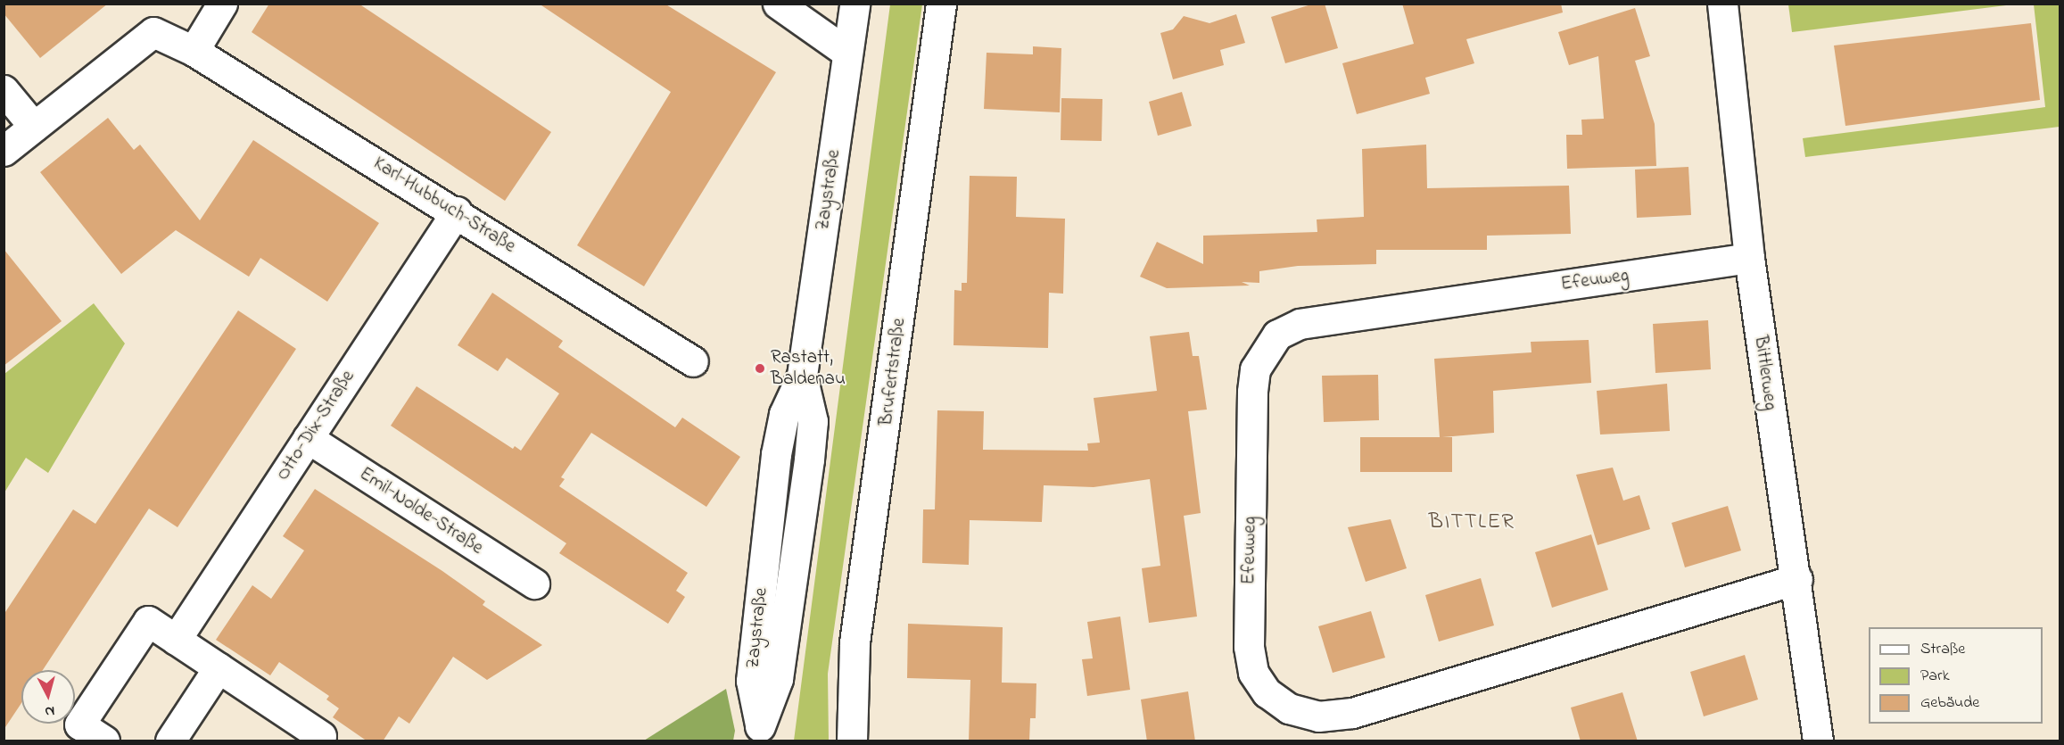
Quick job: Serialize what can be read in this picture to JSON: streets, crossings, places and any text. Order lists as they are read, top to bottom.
{
  "streets": {
    "street": [
      "Zaystraße",
      "Karl-Hubbuch-Straße",
      "Efeuweg",
      "Brufertstraße",
      "Bittlerweg",
      "Otto-Dix-Straße",
      "Emil-Nolde-Straße"
    ]
  },
  "crossings": [
    ["Karl-Hubbuch-Straße", "Otto-Dix-Straße"],
    ["Efeuweg", "Bittlerweg"],
    ["Otto-Dix-Straße", "Emil-Nolde-Straße"]
  ],
  "districts": ["BITTLER"],
  "places": ["Rastatt, Baldenau"],
  "legend": ["Straße", "Park", "Gebäude"],
  "north": "bottom"
}
